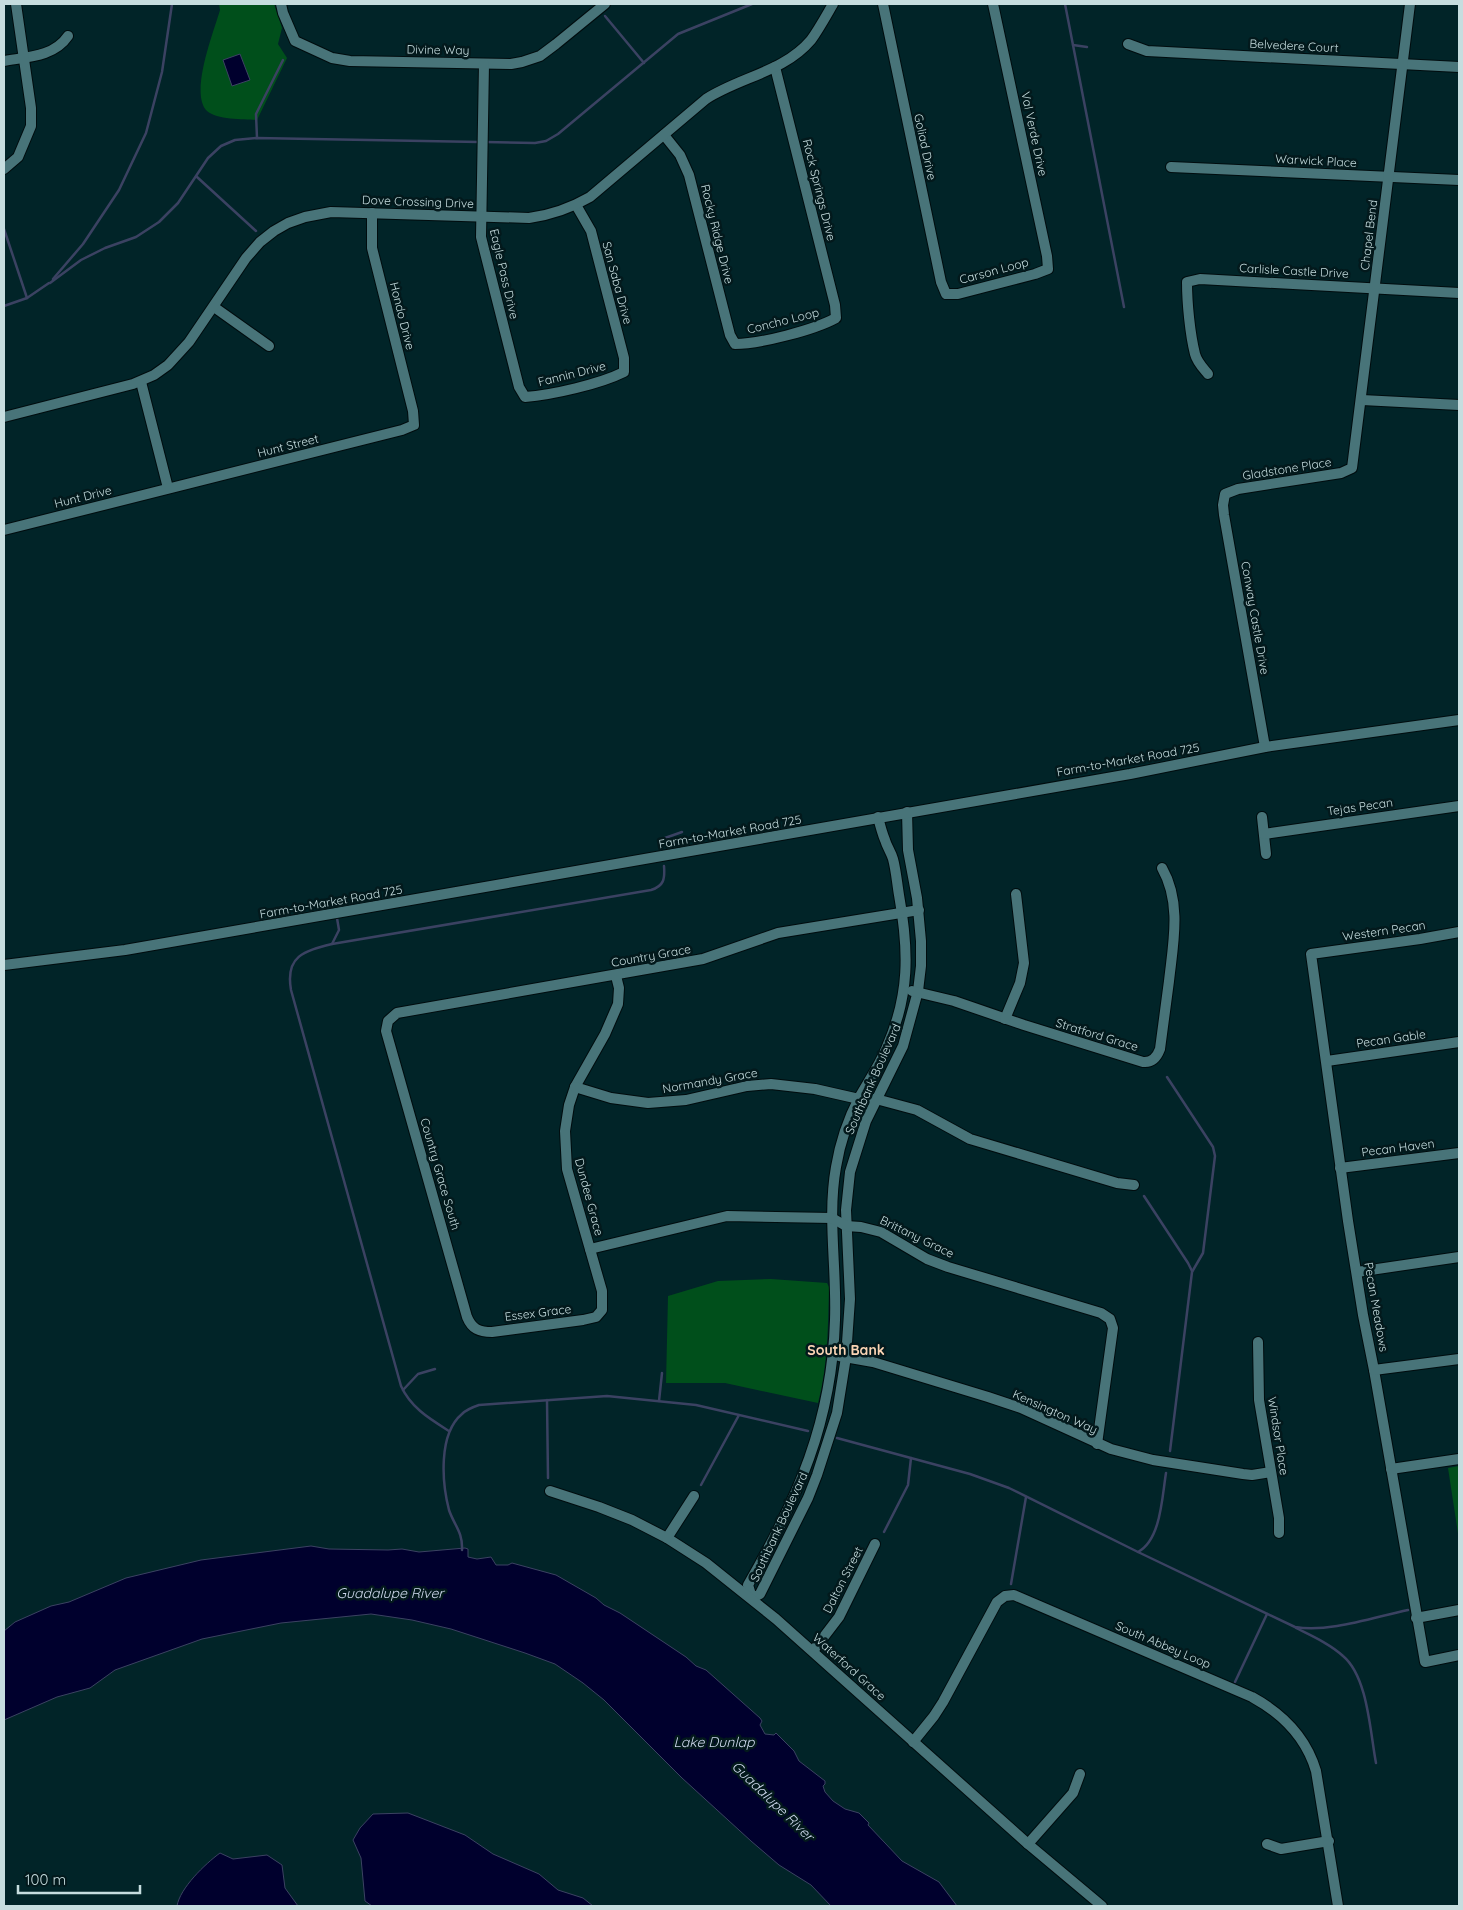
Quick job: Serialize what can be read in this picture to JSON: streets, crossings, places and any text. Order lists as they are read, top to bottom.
{
  "streets": {
    "street": [
      "Belvedere Court",
      "Divine Way",
      "Val Verde Drive",
      "Goliad Drive",
      "Warwick Place",
      "Rock Springs Drive",
      "Dove Crossing Drive",
      "Rocky Ridge Drive",
      "Chapel Bend",
      "Carson Loop",
      "Carlisle Castle Drive",
      "Eagle Pass Drive",
      "San Saba Drive",
      "Hondo Drive",
      "Concho Loop",
      "Fannin Drive",
      "Hunt Street",
      "Gladstone Place",
      "Hunt Drive",
      "Conway Castle Drive",
      "Farm-to-Market Road 725",
      "Tejas Pecan",
      "Western Pecan",
      "Country Grace",
      "Stratford Grace",
      "Pecan Gable",
      "Southbank Boulevard",
      "Normandy Grace",
      "Pecan Haven",
      "Country Grace South",
      "Dundee Grace",
      "Brittany Grace",
      "Pecan Meadows",
      "Essex Grace",
      "Kensington Way",
      "Windsor Place",
      "Dalton Street",
      "South Abbey Loop",
      "Waterford Grace"
    ]
  },
  "crossings": [
    ["Belvedere Court", "Chapel Bend"],
    ["Divine Way", "Eagle Pass Drive"],
    ["Val Verde Drive", "Carson Loop"],
    ["Goliad Drive", "Carson Loop"],
    ["Warwick Place", "Chapel Bend"],
    ["Rock Springs Drive", "Dove Crossing Drive"],
    ["Rock Springs Drive", "Concho Loop"],
    ["Dove Crossing Drive", "Rocky Ridge Drive"],
    ["Dove Crossing Drive", "Eagle Pass Drive"],
    ["Dove Crossing Drive", "San Saba Drive"],
    ["Dove Crossing Drive", "Hondo Drive"],
    ["Rocky Ridge Drive", "Concho Loop"],
    ["Chapel Bend", "Carlisle Castle Drive"],
    ["Chapel Bend", "Gladstone Place"],
    ["Eagle Pass Drive", "Fannin Drive"],
    ["San Saba Drive", "Fannin Drive"],
    ["Hondo Drive", "Hunt Street"],
    ["Hunt Street", "Hunt Drive"],
    ["Gladstone Place", "Conway Castle Drive"],
    ["Conway Castle Drive", "Farm-to-Market Road 725"],
    ["Farm-to-Market Road 725", "Southbank Boulevard"],
    ["Western Pecan", "Pecan Meadows"],
    ["Country Grace", "Southbank Boulevard"],
    ["Country Grace", "Country Grace South"],
    ["Country Grace", "Dundee Grace"],
    ["Stratford Grace", "Southbank Boulevard"],
    ["Pecan Gable", "Pecan Meadows"],
    ["Southbank Boulevard", "Normandy Grace"],
    ["Southbank Boulevard", "Brittany Grace"],
    ["Southbank Boulevard", "Kensington Way"],
    ["Southbank Boulevard", "Waterford Grace"],
    ["Normandy Grace", "Dundee Grace"],
    ["Pecan Haven", "Pecan Meadows"],
    ["Country Grace South", "Essex Grace"],
    ["Dundee Grace", "Brittany Grace"],
    ["Dundee Grace", "Essex Grace"],
    ["Brittany Grace", "Kensington Way"],
    ["Kensington Way", "Windsor Place"],
    ["Dalton Street", "Waterford Grace"],
    ["South Abbey Loop", "Waterford Grace"]
  ],
  "districts": ["South Bank"],
  "water": ["Guadalupe River", "Lake Dunlap"],
  "scale_bar": "100 m"
}
